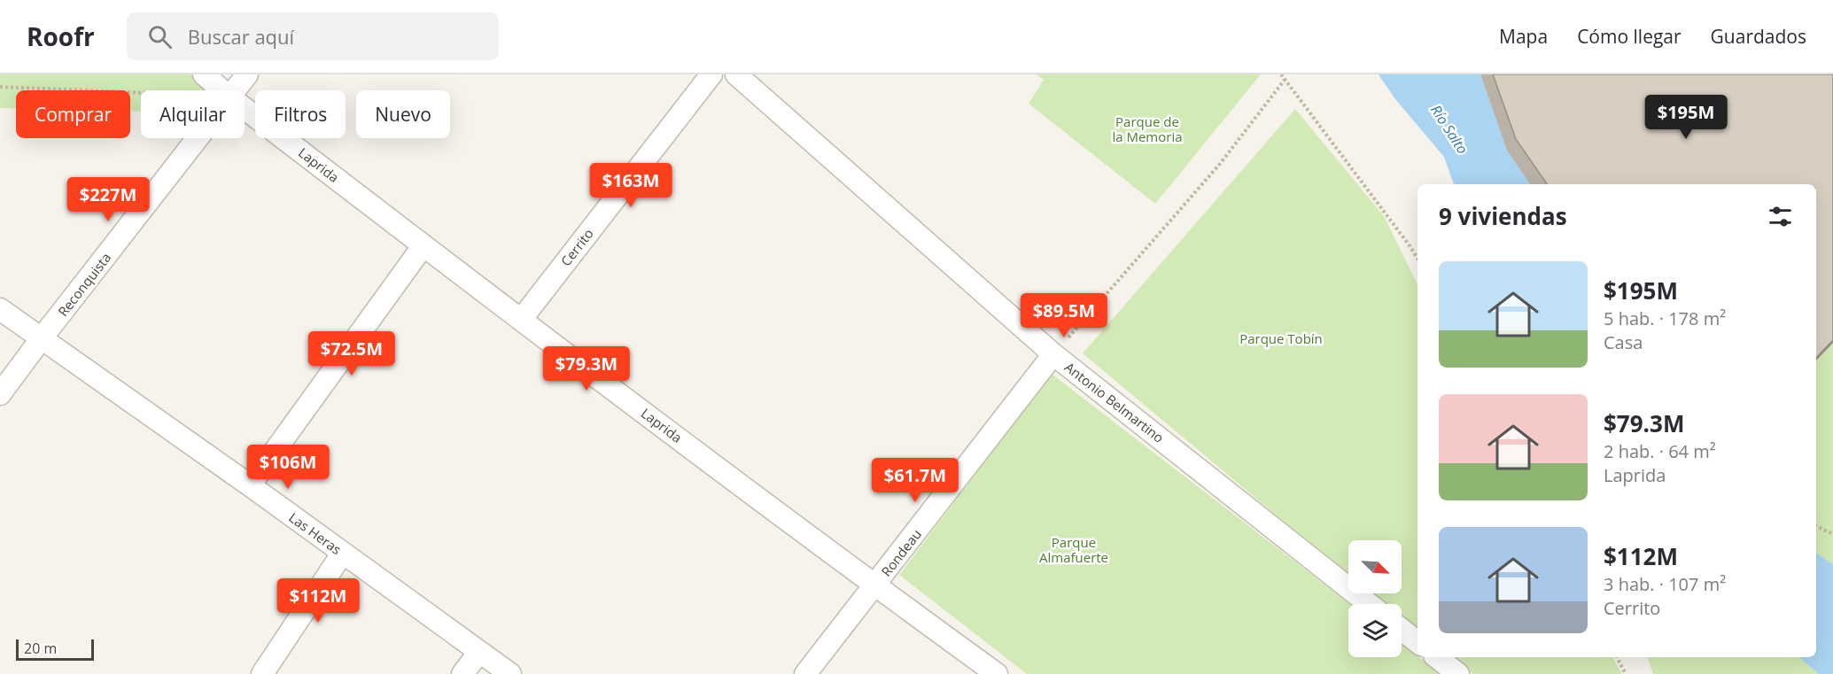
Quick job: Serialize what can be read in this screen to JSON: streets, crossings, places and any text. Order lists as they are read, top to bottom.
{
  "streets": {
    "street": [
      "Laprida",
      "Cerrito",
      "Reconquista",
      "Antonio Belmartino",
      "Las Heras",
      "Rondeau"
    ]
  },
  "crossings": [
    ["Laprida", "Cerrito"],
    ["Laprida", "Rondeau"],
    ["Reconquista", "Las Heras"],
    ["Antonio Belmartino", "Rondeau"]
  ],
  "water": ["Río Salto"],
  "parks": ["Parque de la Memoria", "Parque Tobín", "Parque Almafuerte"],
  "scale_bar": "20 m",
  "north": "bottom right",
  "page": {
    "header": "Roofr",
    "search": "Buscar aquí",
    "nav": ["Mapa", "Cómo llegar", "Guardados"],
    "chip": [
      "Comprar",
      "Alquilar",
      "Filtros",
      "Nuevo"
    ],
    "price": [
      "$195M",
      "$163M",
      "$227M",
      "$89.5M",
      "$72.5M",
      "$79.3M",
      "$106M",
      "$61.7M",
      "$112M"
    ],
    "heading": "9 viviendas",
    "list": [
      {
        "name": "$195M",
        "note": "5 hab. · 178 m² · Casa"
      },
      {
        "name": "$79.3M",
        "note": "2 hab. · 64 m² · Laprida"
      },
      {
        "name": "$112M",
        "note": "3 hab. · 107 m² · Cerrito"
      }
    ],
    "scale": "20 m"
  }
}
